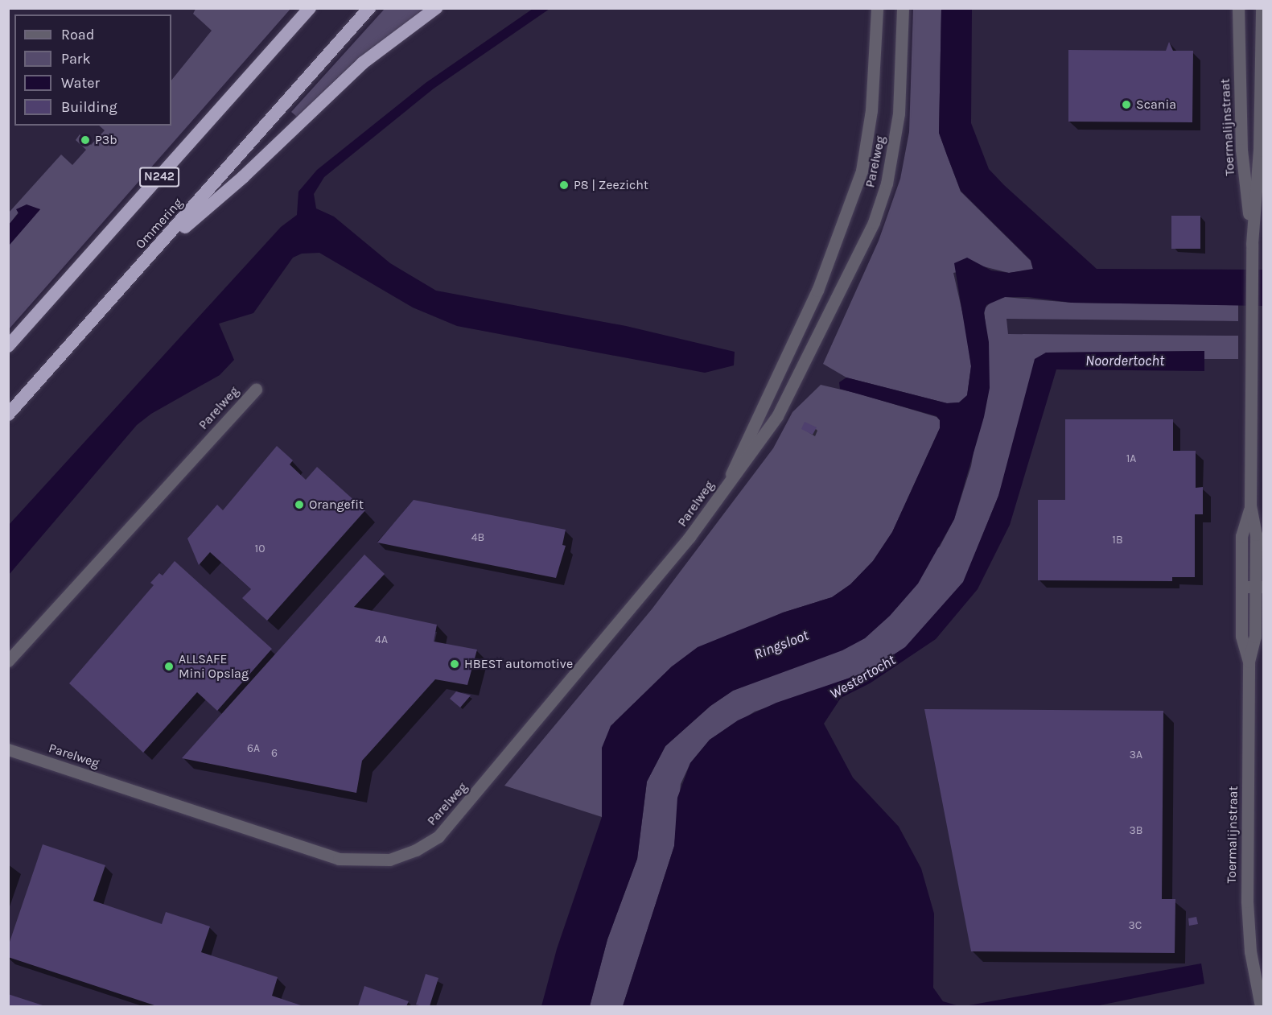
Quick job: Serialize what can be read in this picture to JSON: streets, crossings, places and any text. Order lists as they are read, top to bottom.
{
  "streets": {
    "highway": ["N242", "Ommering"],
    "street": ["Toermalijnstraat", "Parelweg"]
  },
  "water": ["Noordertocht", "Ringsloot", "Westertocht"],
  "places": [
    "Scania",
    "P3b",
    "P8 | Zeezicht",
    "Orangefit",
    "HBEST automotive",
    "ALLSAFE Mini Opslag"
  ],
  "house_numbers": [
    "1A",
    "4B",
    "1B",
    "10",
    "4A",
    "6A",
    "6",
    "3A",
    "3B",
    "3C"
  ],
  "legend": [
    "Road",
    "Park",
    "Water",
    "Building"
  ]
}
